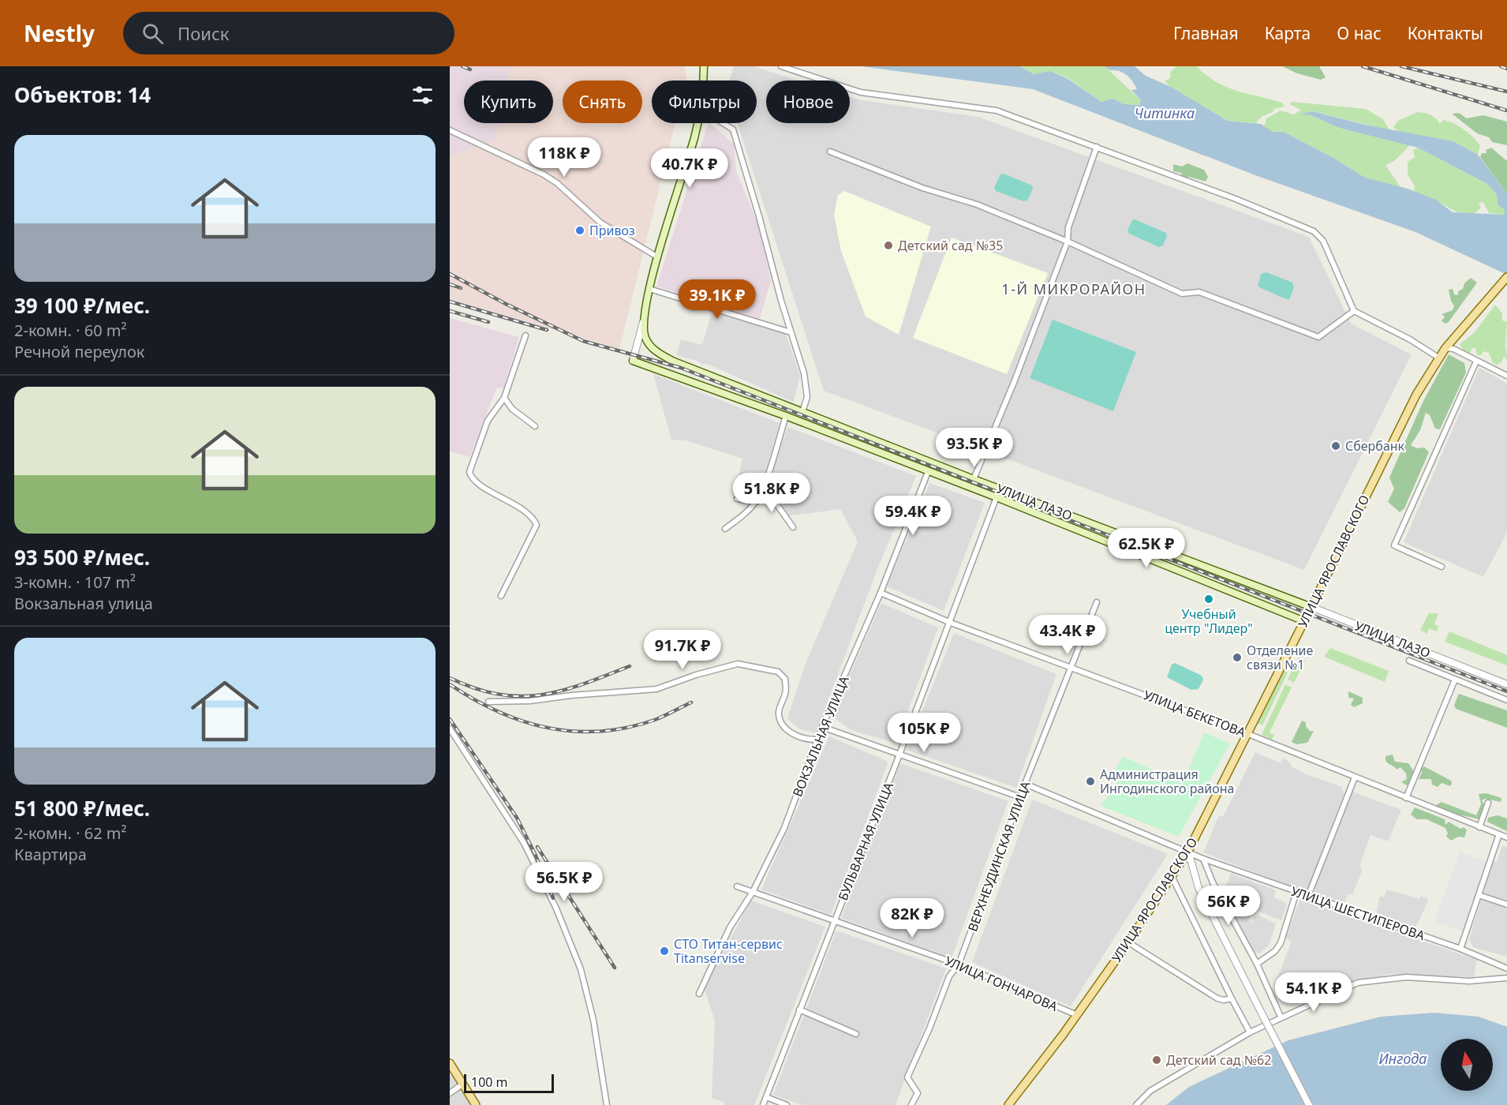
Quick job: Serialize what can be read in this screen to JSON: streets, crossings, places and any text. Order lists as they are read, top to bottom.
{
  "streets": {
    "main road": ["УЛИЦА ЛАЗО", "УЛИЦА ЯРОСЛАВСКОГО"],
    "street": [
      "УЛИЦА БЕКЕТОВА",
      "ВОКЗАЛЬНАЯ УЛИЦА",
      "БУЛЬВАРНАЯ УЛИЦА",
      "ВЕРХНЕУДИНСКАЯ УЛИЦА",
      "УЛИЦА ШЕСТИПЕРОВА",
      "УЛИЦА ГОНЧАРОВА"
    ]
  },
  "crossings": [
    ["УЛИЦА ЛАЗО", "УЛИЦА ЯРОСЛАВСКОГО"],
    ["УЛИЦА ЛАЗО", "ВОКЗАЛЬНАЯ УЛИЦА"],
    ["УЛИЦА ЛАЗО", "БУЛЬВАРНАЯ УЛИЦА"],
    ["УЛИЦА ЯРОСЛАВСКОГО", "УЛИЦА БЕКЕТОВА"],
    ["УЛИЦА ЯРОСЛАВСКОГО", "УЛИЦА ШЕСТИПЕРОВА"],
    ["УЛИЦА ЯРОСЛАВСКОГО", "УЛИЦА ГОНЧАРОВА"],
    ["УЛИЦА БЕКЕТОВА", "ВОКЗАЛЬНАЯ УЛИЦА"],
    ["УЛИЦА БЕКЕТОВА", "БУЛЬВАРНАЯ УЛИЦА"],
    ["УЛИЦА БЕКЕТОВА", "ВЕРХНЕУДИНСКАЯ УЛИЦА"],
    ["ВОКЗАЛЬНАЯ УЛИЦА", "УЛИЦА ГОНЧАРОВА"],
    ["БУЛЬВАРНАЯ УЛИЦА", "УЛИЦА ГОНЧАРОВА"],
    ["ВЕРХНЕУДИНСКАЯ УЛИЦА", "УЛИЦА ШЕСТИПЕРОВА"],
    ["ВЕРХНЕУДИНСКАЯ УЛИЦА", "УЛИЦА ГОНЧАРОВА"]
  ],
  "districts": ["1-Й МИКРОРАЙОН"],
  "water": ["Читинка", "Ингода"],
  "places": [
    "Привоз",
    "Детский сад №35",
    "Сбербанк",
    "Учебный центр \"Лидер\"",
    "Отделение связи №1",
    "Администрация Ингодинского района",
    "СТО Титан-сервис Titanservise",
    "Детский сад №62"
  ],
  "scale_bar": "100 m",
  "north": "top",
  "page": {
    "header": "Nestly",
    "search": "Поиск",
    "nav": [
      "Главная",
      "Карта",
      "О нас",
      "Контакты"
    ],
    "heading": "Объектов: 14",
    "chip": [
      "Купить",
      "Снять",
      "Фильтры",
      "Новое"
    ],
    "list": [
      {
        "name": "39 100 ₽/мес.",
        "note": "2-комн. · 60 m² · Речной переулок"
      },
      {
        "name": "93 500 ₽/мес.",
        "note": "3-комн. · 107 m² · Вокзальная улица"
      },
      {
        "name": "51 800 ₽/мес.",
        "note": "2-комн. · 62 m² · Квартира"
      }
    ],
    "price": [
      "118K ₽",
      "40.7K ₽",
      "39.1K ₽",
      "93.5K ₽",
      "51.8K ₽",
      "59.4K ₽",
      "62.5K ₽",
      "43.4K ₽",
      "91.7K ₽",
      "105K ₽",
      "56.5K ₽",
      "56K ₽",
      "82K ₽",
      "54.1K ₽"
    ],
    "scale": "100 m"
  }
}
